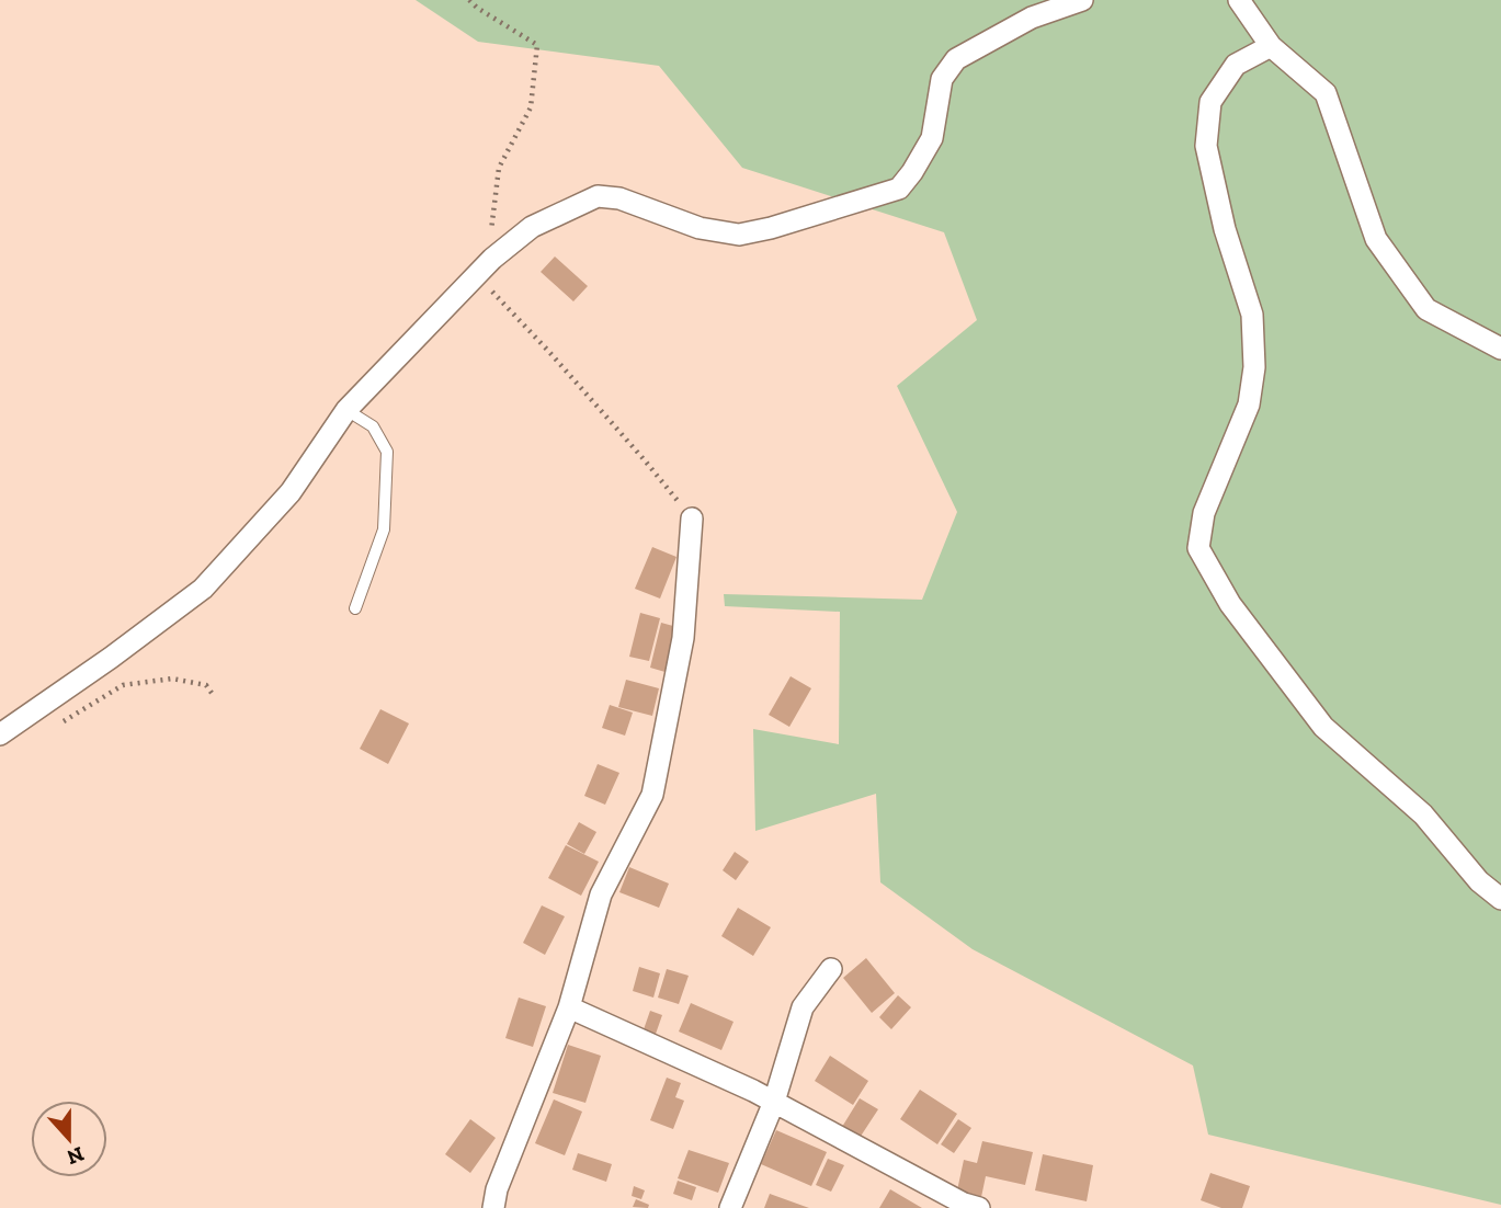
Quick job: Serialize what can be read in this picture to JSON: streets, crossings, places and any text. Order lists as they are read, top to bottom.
{
  "north": "bottom"
}
